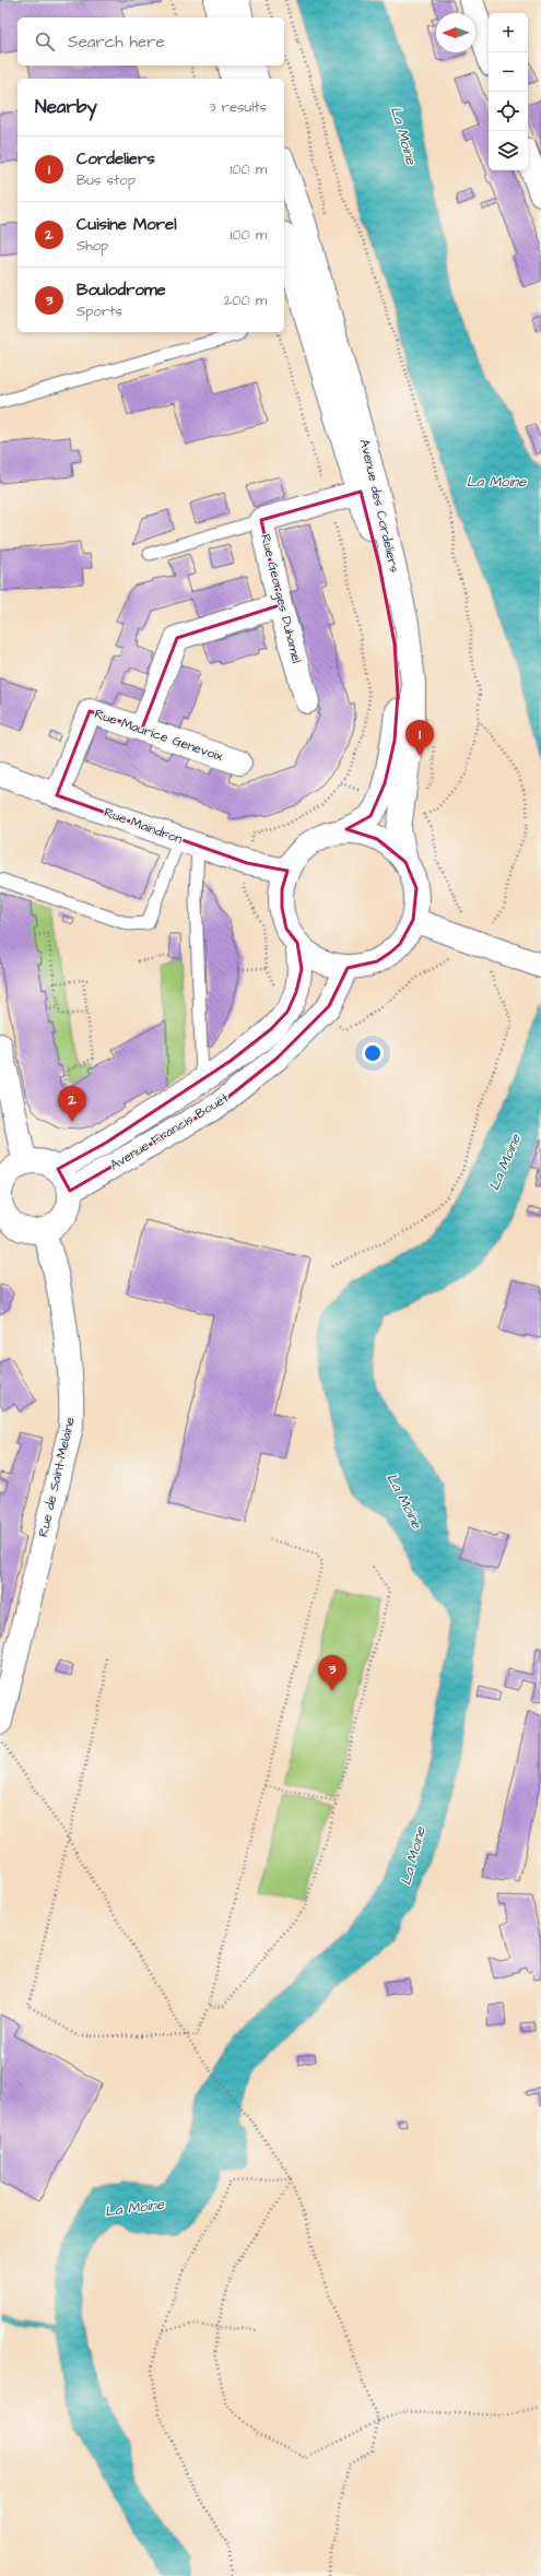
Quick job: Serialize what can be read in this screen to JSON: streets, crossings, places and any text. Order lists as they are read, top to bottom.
{
  "streets": {
    "main road": [
      "Avenue des Cordeliers",
      "Rue Georges Duhamel",
      "Rue Maurice Genevoix",
      "Rue Maindron",
      "Avenue Francis Bouët",
      "Rue de Saint-Melaine"
    ]
  },
  "crossings": [
    ["Avenue des Cordeliers", "Rue Georges Duhamel"],
    ["Avenue des Cordeliers", "Rue Maindron"],
    ["Avenue des Cordeliers", "Avenue Francis Bouët"],
    ["Rue Maurice Genevoix", "Rue Maindron"],
    ["Rue Maindron", "Avenue Francis Bouët"],
    ["Avenue Francis Bouët", "Rue de Saint-Melaine"]
  ],
  "water": ["La Moine"],
  "north": "left",
  "page": {
    "map_buttons": ["+", "−"],
    "search": "Search here",
    "heading": ["Nearby", "3 results"],
    "list": [
      {
        "mark": "1",
        "name": "Cordeliers",
        "note": "Bus stop",
        "value": "100 m"
      },
      {
        "mark": "2",
        "name": "Cuisine Morel",
        "note": "Shop",
        "value": "100 m"
      },
      {
        "mark": "3",
        "name": "Boulodrome",
        "note": "Sports",
        "value": "200 m"
      }
    ],
    "pins": ["1", "2", "3"]
  }
}
